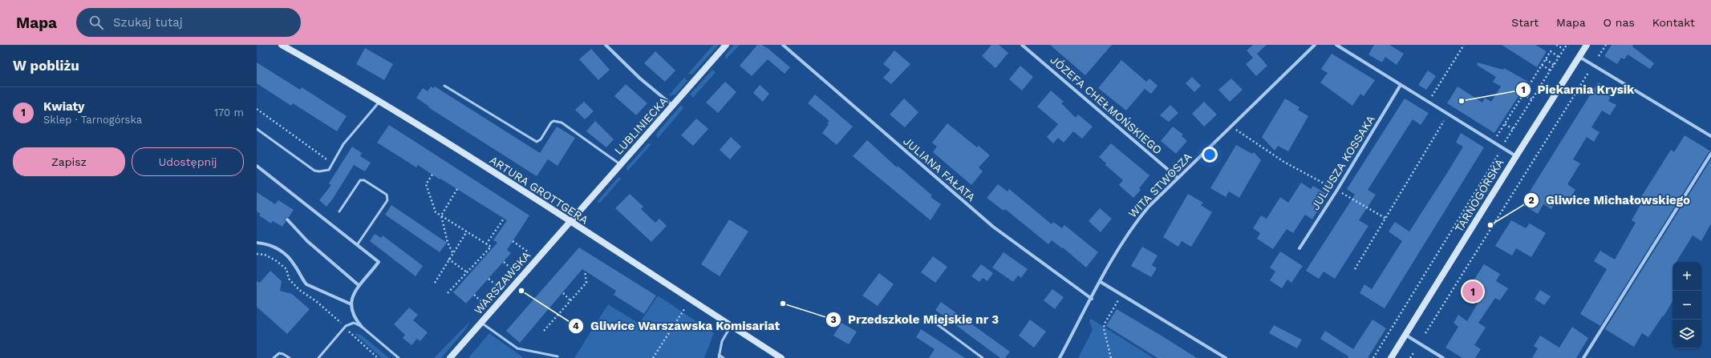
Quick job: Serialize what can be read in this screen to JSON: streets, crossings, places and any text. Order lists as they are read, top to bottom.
{
  "streets": {
    "street": [
      "JÓZEFA CHEŁMOŃSKIEGO",
      "LUBLINIECKA",
      "JULIUSZA KOSSAKA",
      "JULIANA FAŁATA",
      "WITA STWOSZA",
      "ARTURA GROTTGERA",
      "TARNOGÓRSKA",
      "WARSZAWSKA"
    ]
  },
  "crossings": [
    ["JÓZEFA CHEŁMOŃSKIEGO", "WITA STWOSZA"],
    ["LUBLINIECKA", "ARTURA GROTTGERA"],
    ["LUBLINIECKA", "WARSZAWSKA"],
    ["JULIANA FAŁATA", "WITA STWOSZA"],
    ["ARTURA GROTTGERA", "WARSZAWSKA"]
  ],
  "places": [
    "Piekarnia Krysik",
    "Gliwice Michałowskiego",
    "Gliwice Warszawska Komisariat",
    "Przedszkole Miejskie nr 3"
  ],
  "page": {
    "header": "Mapa",
    "search": "Szukaj tutaj",
    "nav": [
      "Start",
      "Mapa",
      "O nas",
      "Kontakt"
    ],
    "heading": "W pobliżu",
    "list": [
      {
        "mark": "1",
        "name": "Kwiaty",
        "note": "Sklep · Tarnogórska",
        "value": "170 m"
      }
    ],
    "buttons": ["Zapisz", "Udostępnij"],
    "map_buttons": ["+", "−"],
    "pins": "1"
  }
}
